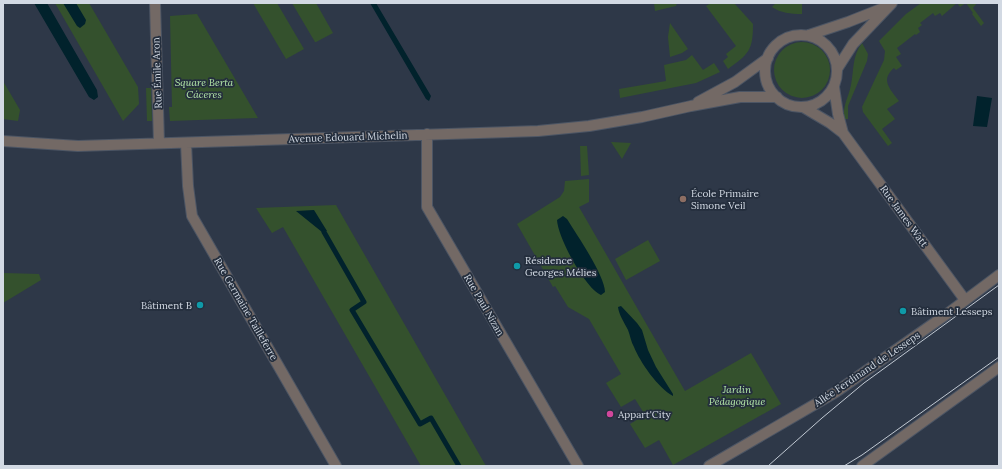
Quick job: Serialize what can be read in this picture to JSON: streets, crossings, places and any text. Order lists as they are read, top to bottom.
{
  "streets": {
    "street": [
      "Rue Émile Aron",
      "Avenue Edouard Michelin",
      "Rue James Watt",
      "Rue Paul Nizan",
      "Rue Germaine Tailleferre",
      "Allée Ferdinand de Lesseps"
    ]
  },
  "crossings": [
    ["Rue Émile Aron", "Avenue Edouard Michelin"],
    ["Avenue Edouard Michelin", "Rue James Watt"],
    ["Avenue Edouard Michelin", "Rue Paul Nizan"],
    ["Avenue Edouard Michelin", "Rue Germaine Tailleferre"],
    ["Rue James Watt", "Allée Ferdinand de Lesseps"]
  ],
  "parks": ["Square Berta Cáceres", "Jardin Pédagogique"],
  "places": [
    "École Primaire Simone Veil",
    "Résidence Georges Mélies",
    "Bâtiment B",
    "Bâtiment Lesseps",
    "Appart'City"
  ]
}
